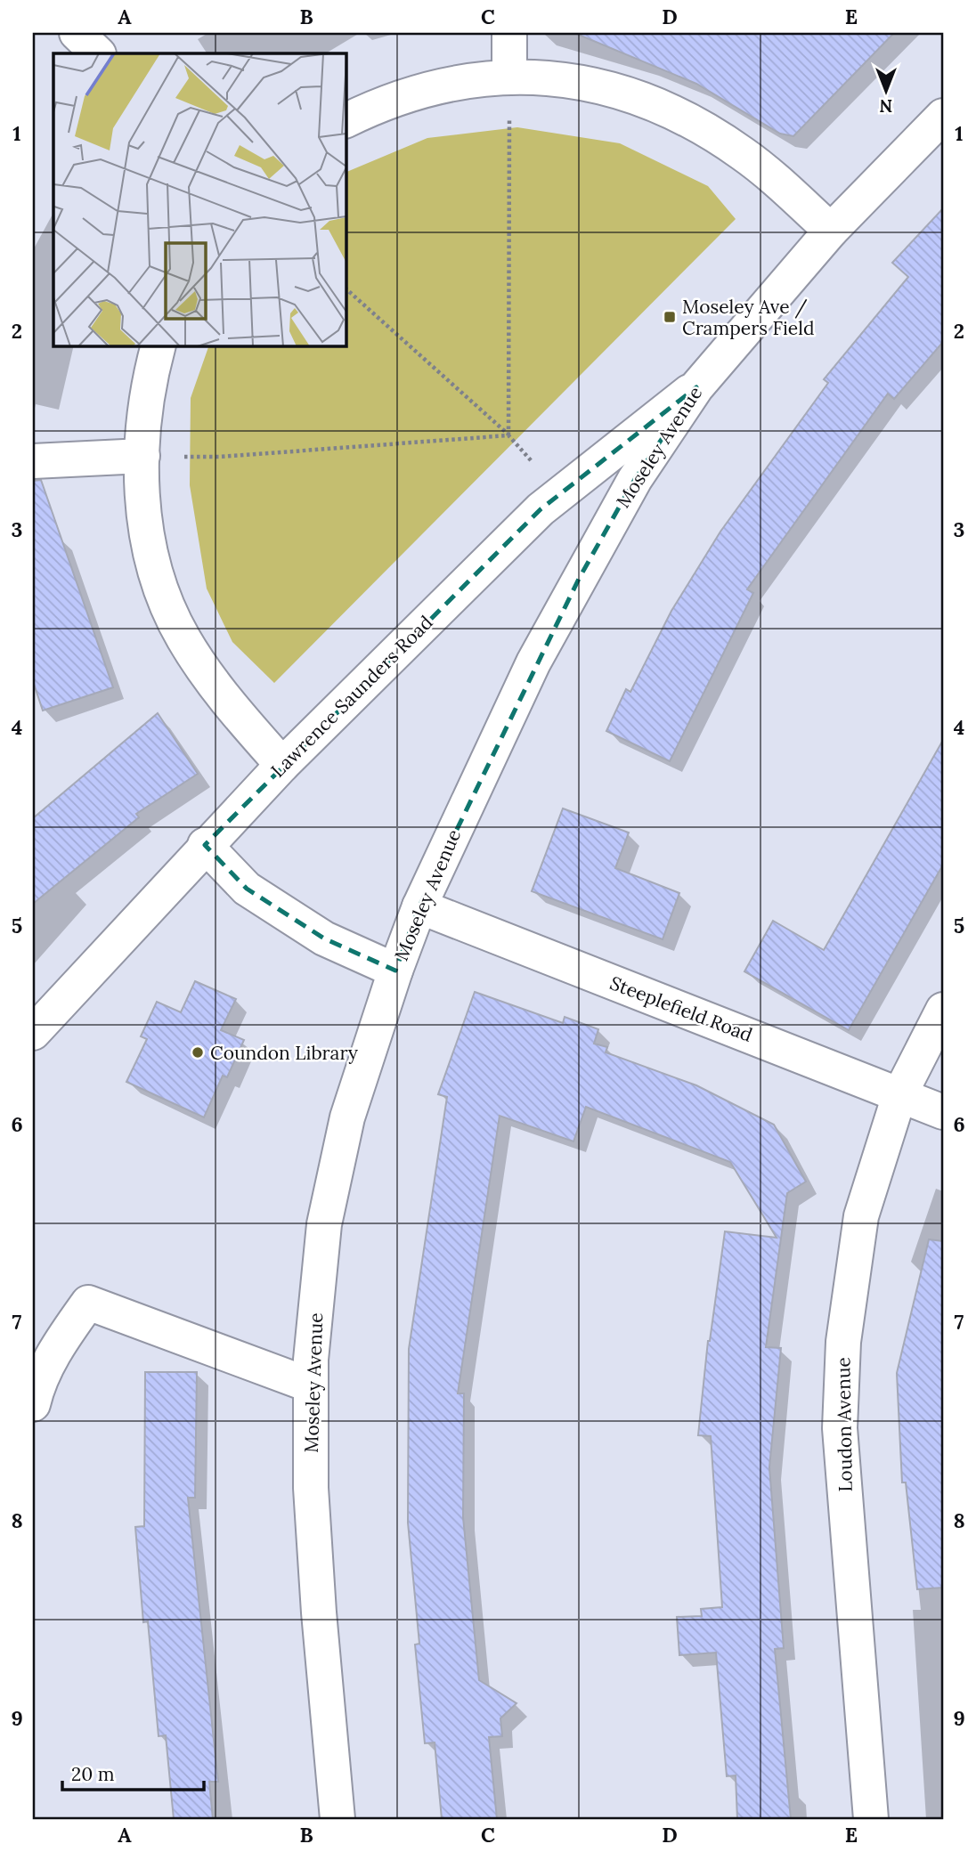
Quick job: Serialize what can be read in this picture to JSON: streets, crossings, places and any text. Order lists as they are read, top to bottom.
{
  "streets": {
    "street": [
      "Moseley Avenue",
      "Lawrence Saunders Road",
      "Steeplefield Road",
      "Loudon Avenue"
    ]
  },
  "crossings": [
    ["Moseley Avenue", "Lawrence Saunders Road"],
    ["Moseley Avenue", "Steeplefield Road"],
    ["Steeplefield Road", "Loudon Avenue"]
  ],
  "places": {
    "transit": ["Moseley Ave / Crampers Field"],
    "other": ["Coundon Library"]
  },
  "scale_bar": "20 m",
  "north": "bottom",
  "grid": {
    "columns": [
      "A",
      "B",
      "C",
      "D",
      "E"
    ],
    "rows": [
      "1",
      "2",
      "3",
      "4",
      "5",
      "6",
      "7",
      "8",
      "9"
    ]
  }
}
